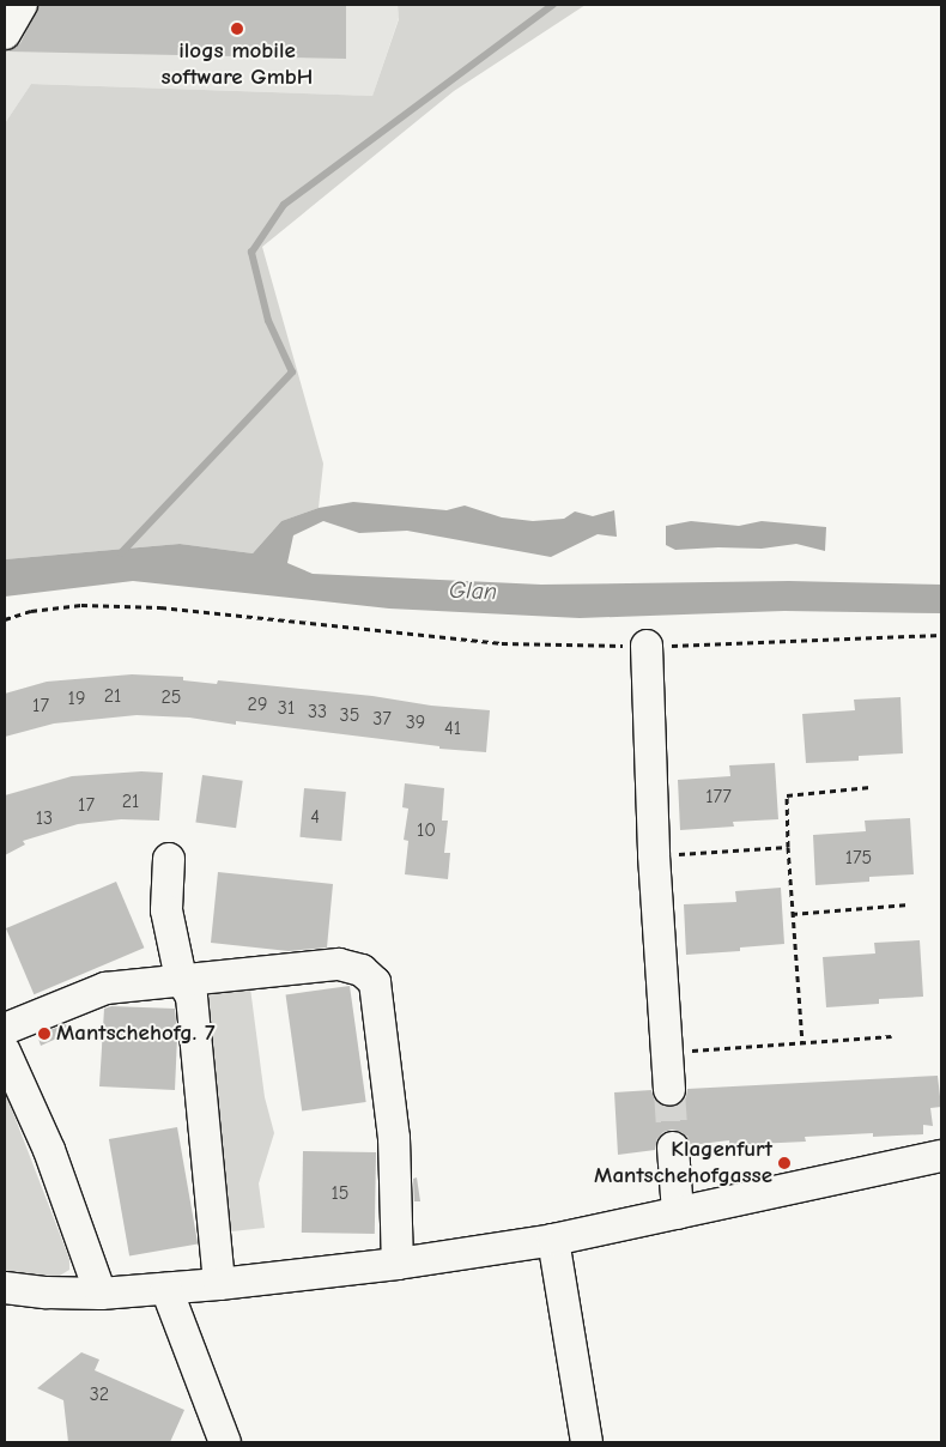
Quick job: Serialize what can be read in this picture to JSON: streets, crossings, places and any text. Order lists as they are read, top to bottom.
{
  "water": ["Glan"],
  "places": ["ilogs mobile software GmbH", "Mantschehofg. 7", "Klagenfurt Mantschehofgasse"],
  "house_numbers": [
    "21",
    "25",
    "19",
    "29",
    "17",
    "31",
    "33",
    "35",
    "37",
    "39",
    "41",
    "177",
    "21",
    "17",
    "4",
    "13",
    "10",
    "175",
    "15",
    "32"
  ]
}
